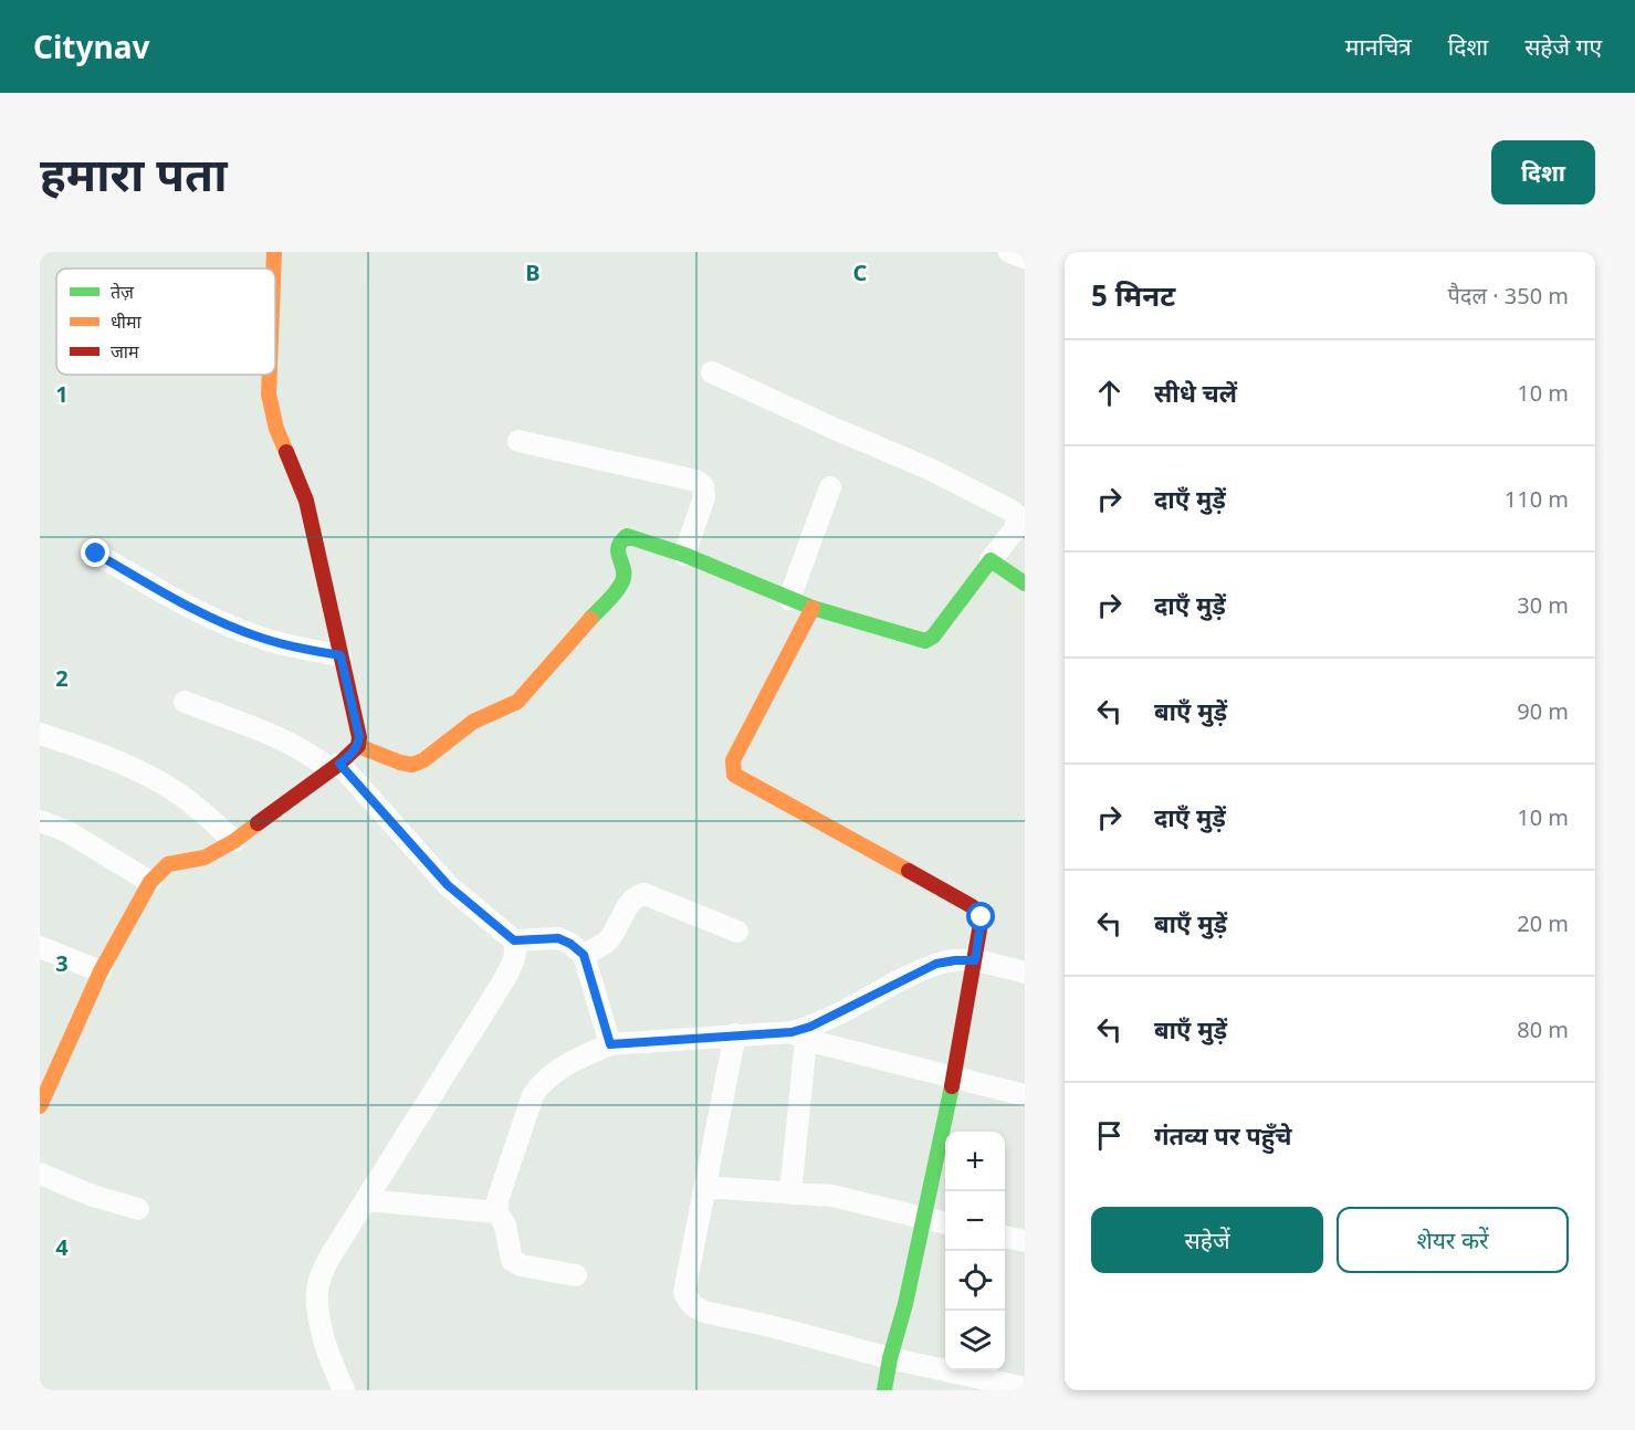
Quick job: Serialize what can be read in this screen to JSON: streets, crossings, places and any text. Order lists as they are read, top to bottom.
{
  "legend": ["तेज़", "धीमा", "जाम"],
  "page": {
    "header": "Citynav",
    "nav": ["मानचित्र", "दिशा", "सहेजे गए"],
    "buttons": [
      "दिशा",
      ["सहेजें", "शेयर करें"]
    ],
    "title": "हमारा पता",
    "heading": ["5 मिनट", "पैदल · 350 m"],
    "list": [
      ["सीधे चलें", "10 m"],
      ["दाएँ मुड़ें", "110 m"],
      ["दाएँ मुड़ें", "30 m"],
      ["बाएँ मुड़ें", "90 m"],
      ["दाएँ मुड़ें", "10 m"],
      ["बाएँ मुड़ें", "20 m"],
      ["बाएँ मुड़ें", "80 m"],
      "गंतव्य पर पहुँचे"
    ],
    "map_buttons": ["+", "−"]
  },
  "grid": {
    "columns": ["B", "C"],
    "rows": [
      "1",
      "2",
      "3",
      "4"
    ]
  }
}
